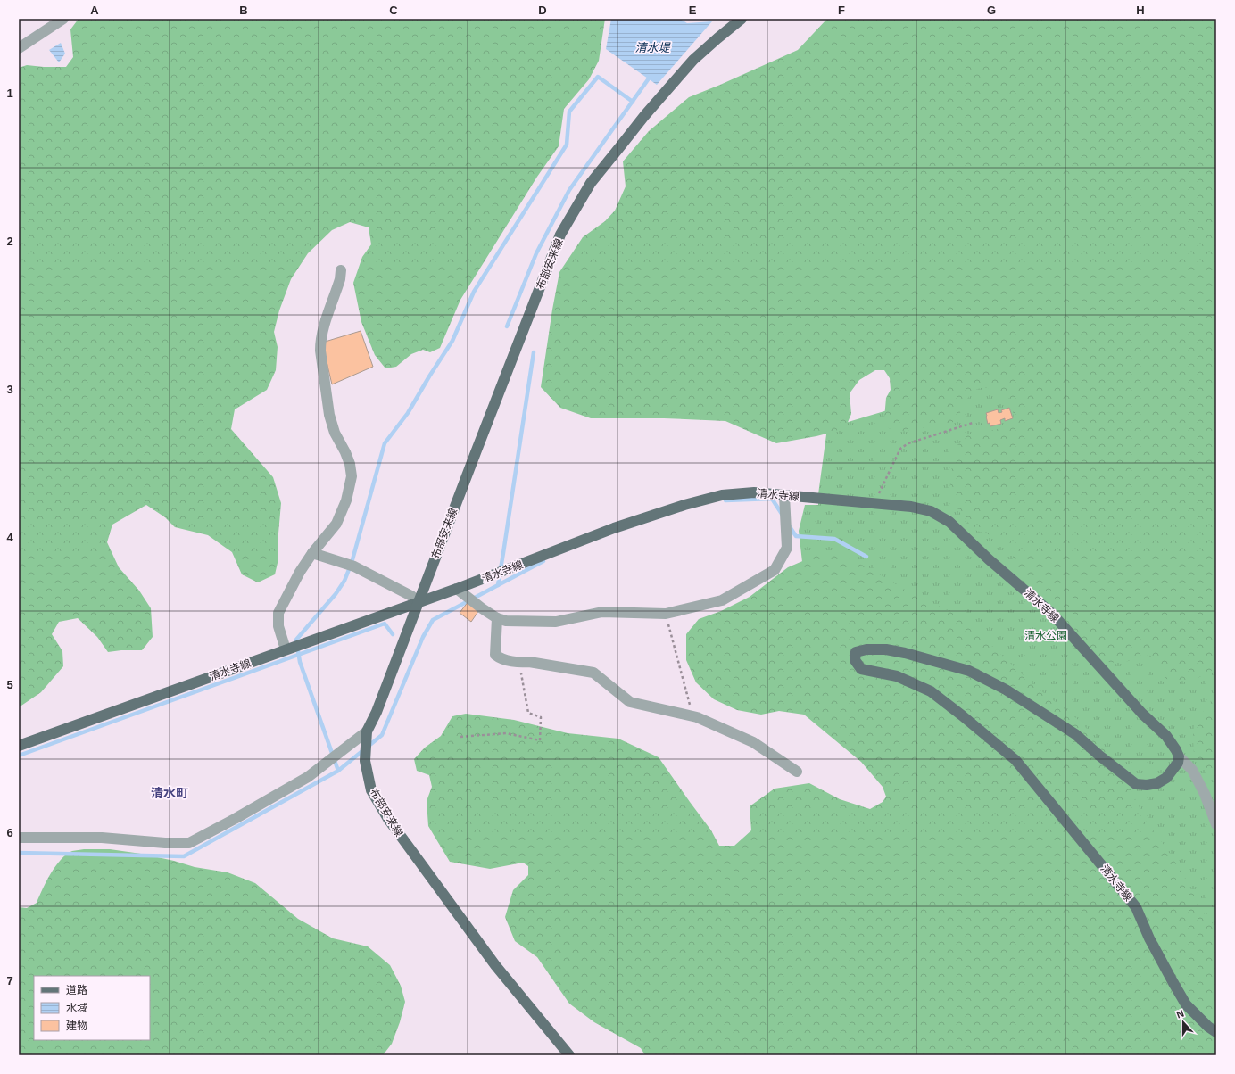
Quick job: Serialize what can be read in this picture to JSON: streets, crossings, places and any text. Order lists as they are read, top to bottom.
{
  "streets": {
    "main road": ["布部安来線", "清水寺線"]
  },
  "crossings": [
    ["布部安来線", "清水寺線"]
  ],
  "districts": ["清水町"],
  "water": ["清水堤"],
  "parks": ["清水公園"],
  "legend": ["道路", "水域", "建物"],
  "north": "top",
  "grid": {
    "columns": [
      "A",
      "B",
      "C",
      "D",
      "E",
      "F",
      "G",
      "H"
    ],
    "rows": [
      "1",
      "2",
      "3",
      "4",
      "5",
      "6",
      "7"
    ]
  }
}
